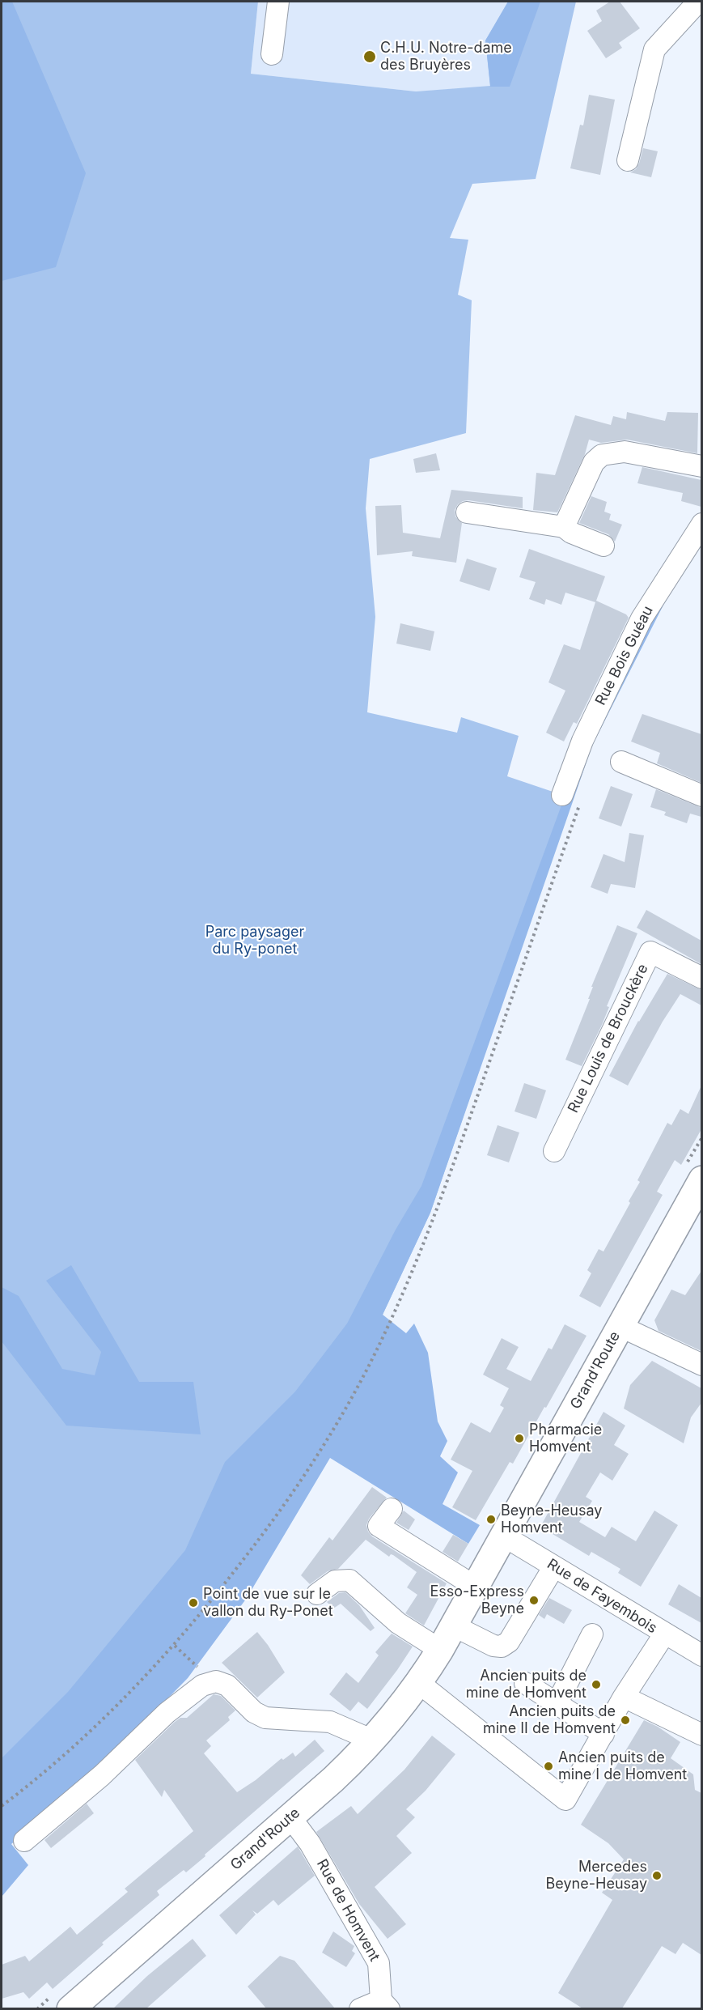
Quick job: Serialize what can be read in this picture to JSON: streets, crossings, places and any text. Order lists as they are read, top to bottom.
{
  "streets": {
    "main road": ["Grand'Route"],
    "street": [
      "Rue Bois Guéau",
      "Rue Louis de Brouckère",
      "Rue de Fayembois",
      "Rue de Homvent"
    ]
  },
  "crossings": [
    ["Grand'Route", "Rue de Fayembois"],
    ["Grand'Route", "Rue de Homvent"]
  ],
  "parks": ["Parc paysager du Ry-ponet"],
  "places": [
    "C.H.U. Notre-dame des Bruyères",
    "Pharmacie Homvent",
    "Beyne-Heusay Homvent",
    "Esso-Express Beyne",
    "Point de vue sur le vallon du Ry-Ponet",
    "Ancien puits de mine de Homvent",
    "Ancien puits de mine II de Homvent",
    "Ancien puits de mine I de Homvent",
    "Mercedes Beyne-Heusay"
  ]
}
